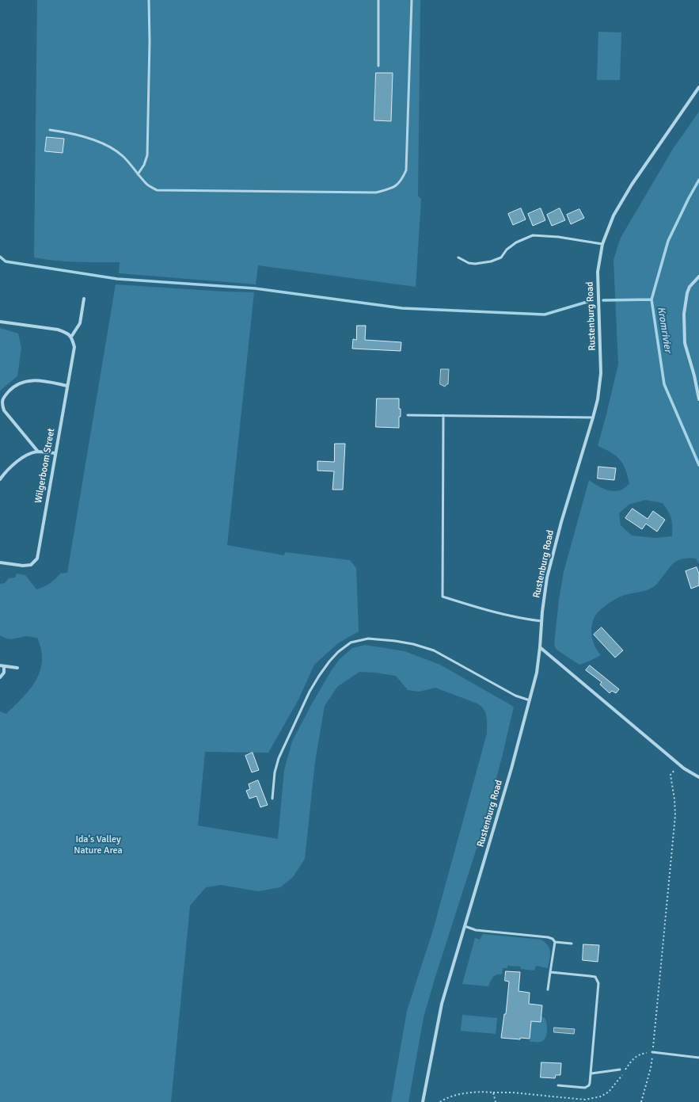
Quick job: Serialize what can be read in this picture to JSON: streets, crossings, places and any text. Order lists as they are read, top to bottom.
{
  "streets": {
    "street": ["Rustenburg Road", "Wilgerboom Street"]
  },
  "water": ["Kromrivier"],
  "parks": ["Ida's Valley Nature Area"]
}
